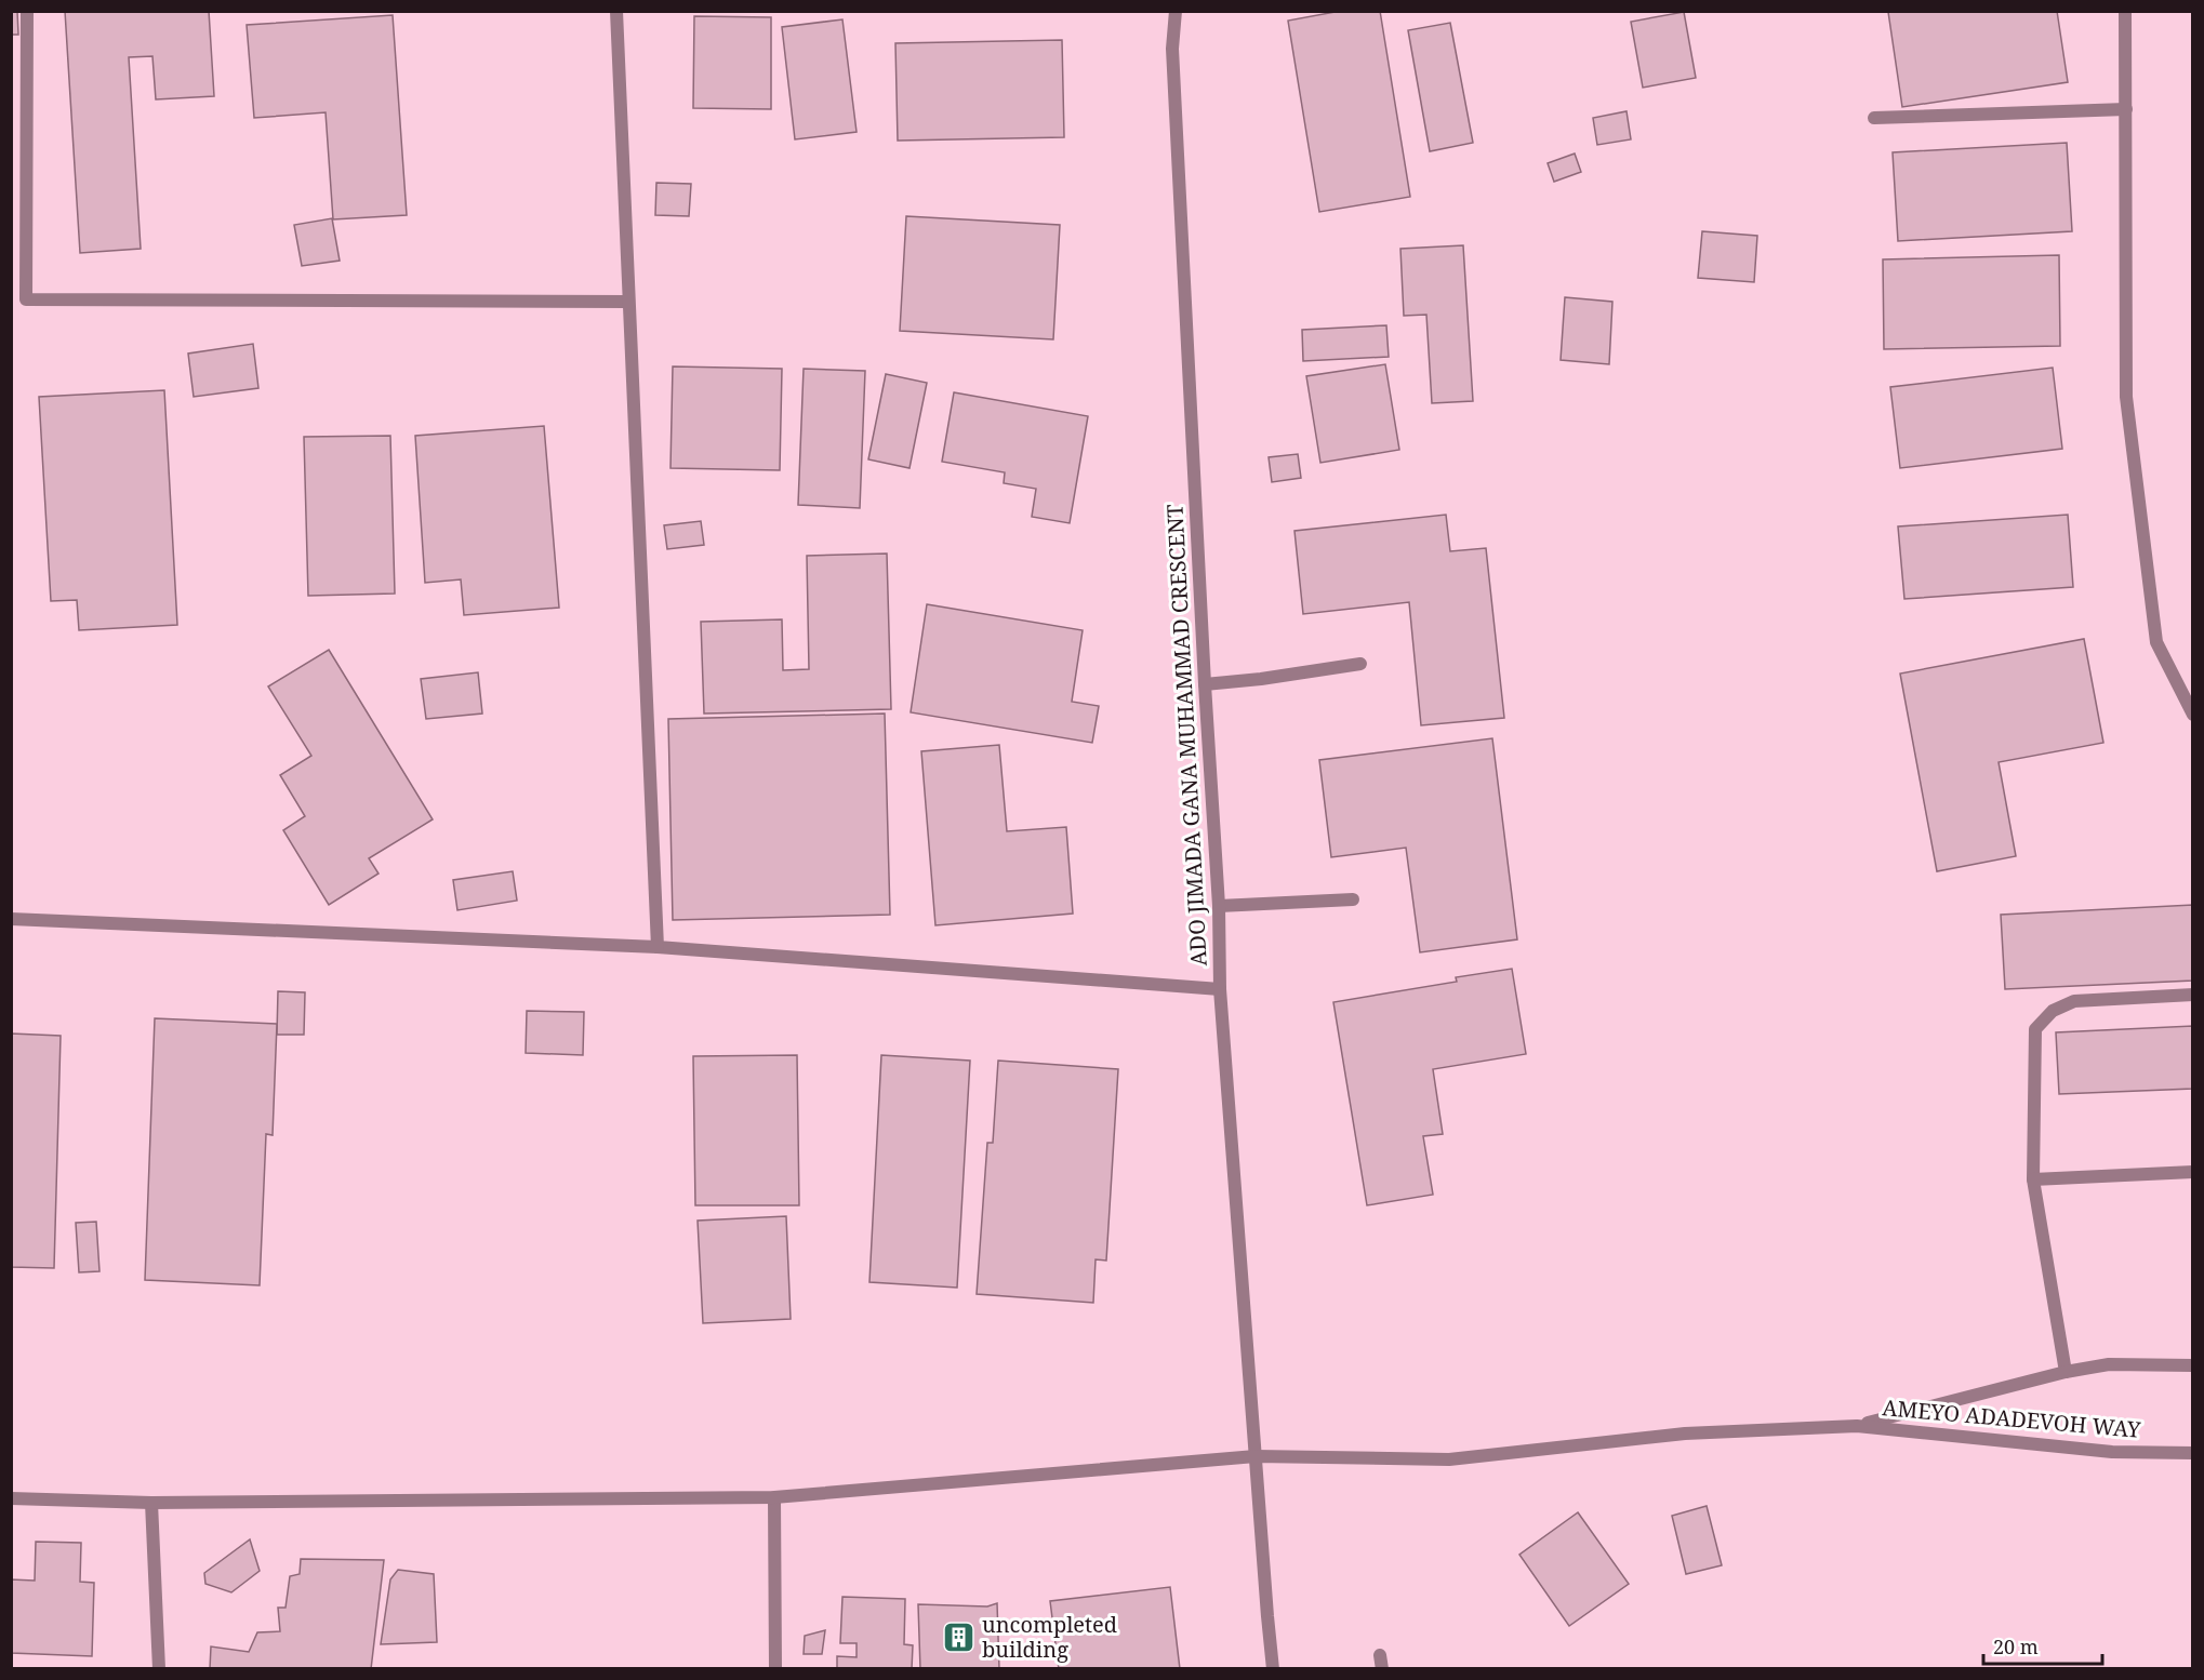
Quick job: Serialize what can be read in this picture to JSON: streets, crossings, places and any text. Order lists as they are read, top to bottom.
{
  "streets": {
    "street": ["ADO JIMADA GANA MUHAMMAD CRESCENT", "AMEYO ADADEVOH WAY"]
  },
  "places": {
    "building": ["uncompleted building"]
  },
  "scale_bar": "20 m"
}
